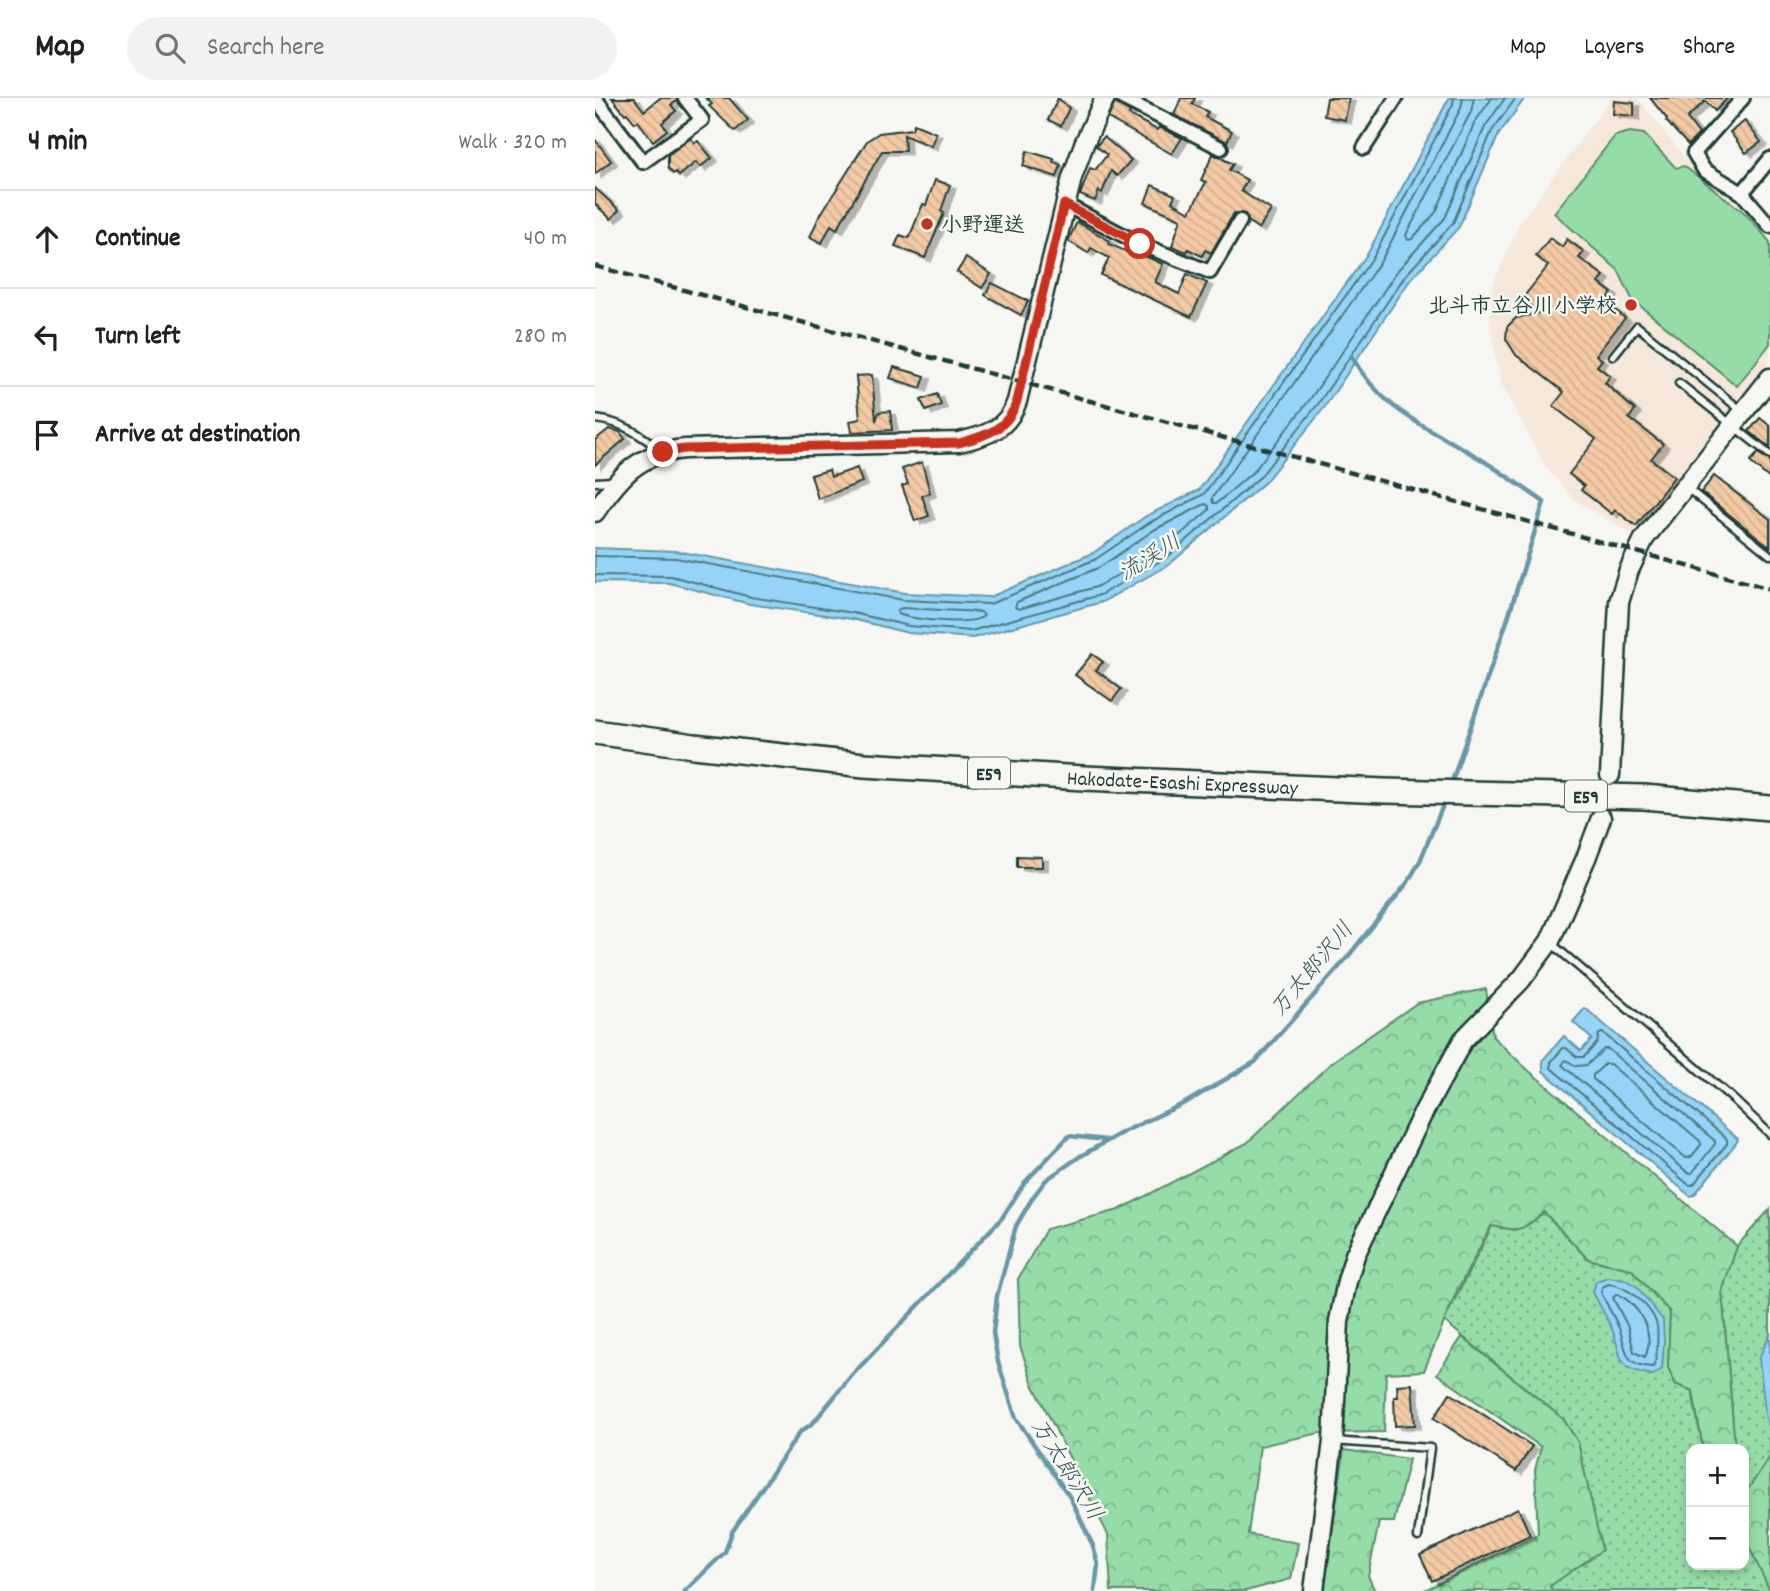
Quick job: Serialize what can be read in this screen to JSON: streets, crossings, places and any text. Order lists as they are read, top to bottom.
{
  "streets": {
    "highway": ["E59", "Hakodate-Esashi Expressway"]
  },
  "water": ["流渓川", "万太郎沢川"],
  "places": ["小野運送", "北斗市立谷川小学校"],
  "page": {
    "header": "Map",
    "search": "Search here",
    "nav": ["Map", "Layers", "Share"],
    "heading": ["4 min", "Walk · 320 m"],
    "list": [
      ["Continue", "40 m"],
      ["Turn left", "280 m"],
      "Arrive at destination"
    ],
    "map_buttons": ["+", "−"]
  }
}
